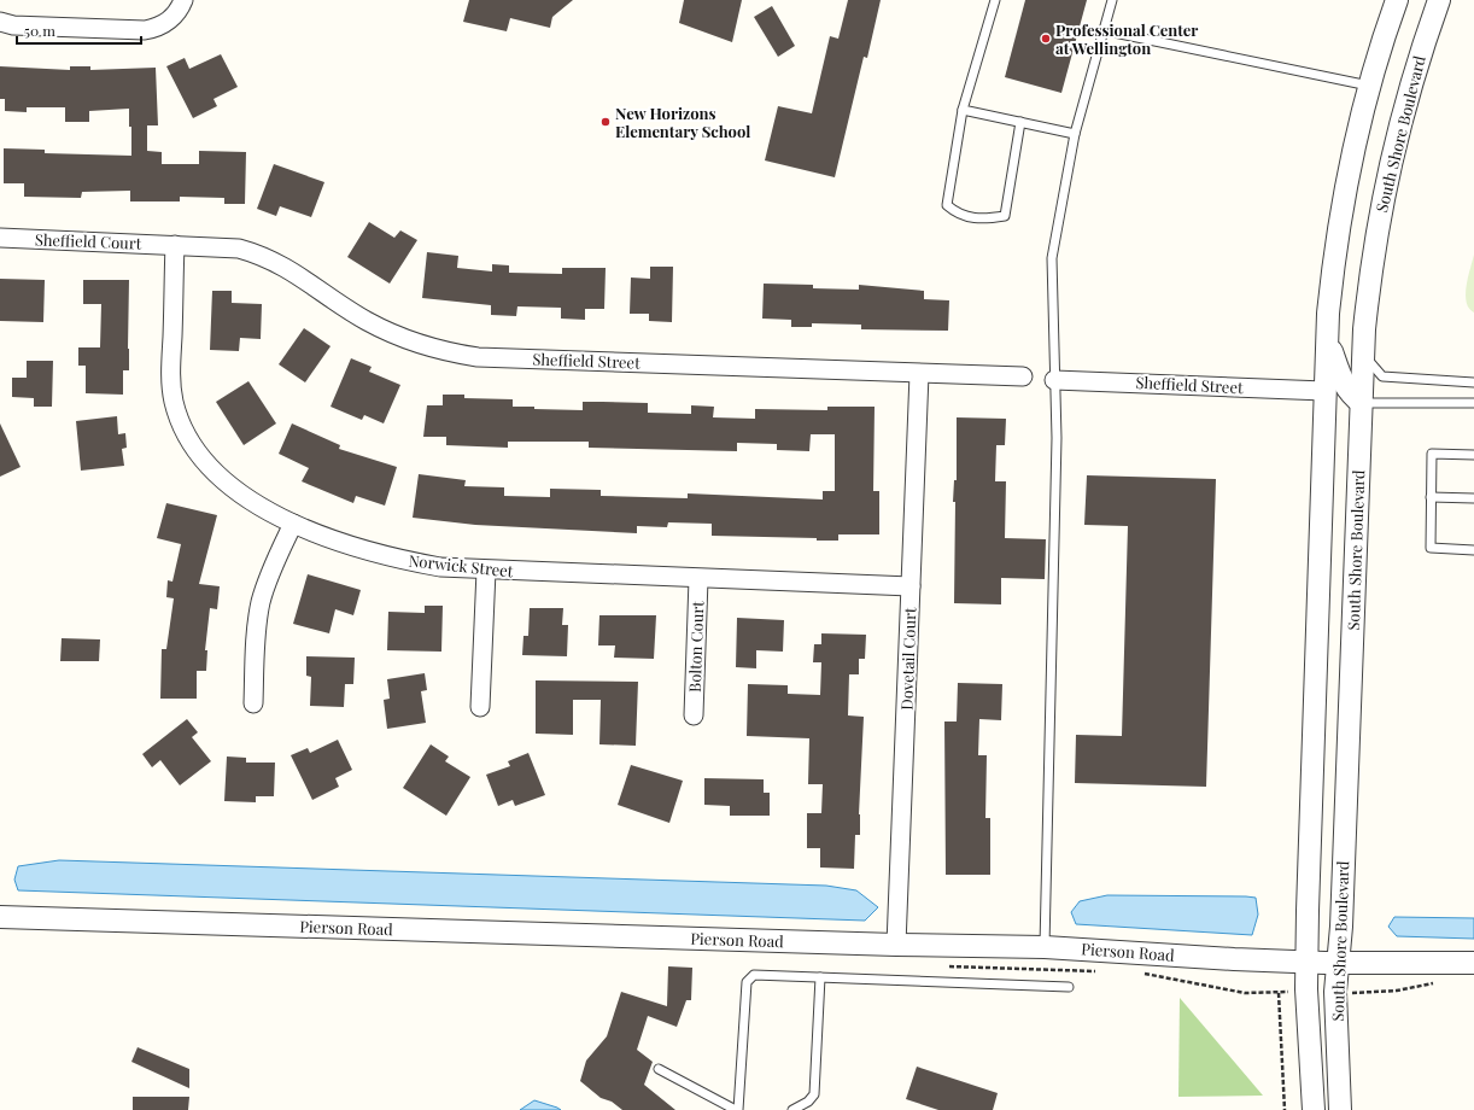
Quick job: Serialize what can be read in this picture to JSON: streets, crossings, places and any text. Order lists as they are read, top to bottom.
{
  "streets": {
    "street": [
      "South Shore Boulevard",
      "Sheffield Court",
      "Sheffield Street",
      "Norwick Street",
      "Bolton Court",
      "Dovetail Court",
      "Pierson Road"
    ]
  },
  "crossings": [
    ["South Shore Boulevard", "Sheffield Street"],
    ["South Shore Boulevard", "Pierson Road"],
    ["Sheffield Court", "Sheffield Street"],
    ["Sheffield Court", "Norwick Street"],
    ["Sheffield Street", "Norwick Street"],
    ["Sheffield Street", "Dovetail Court"],
    ["Norwick Street", "Bolton Court"],
    ["Norwick Street", "Dovetail Court"],
    ["Dovetail Court", "Pierson Road"]
  ],
  "places": ["Professional Center at Wellington", "New Horizons Elementary School"],
  "scale_bar": "50 m"
}
